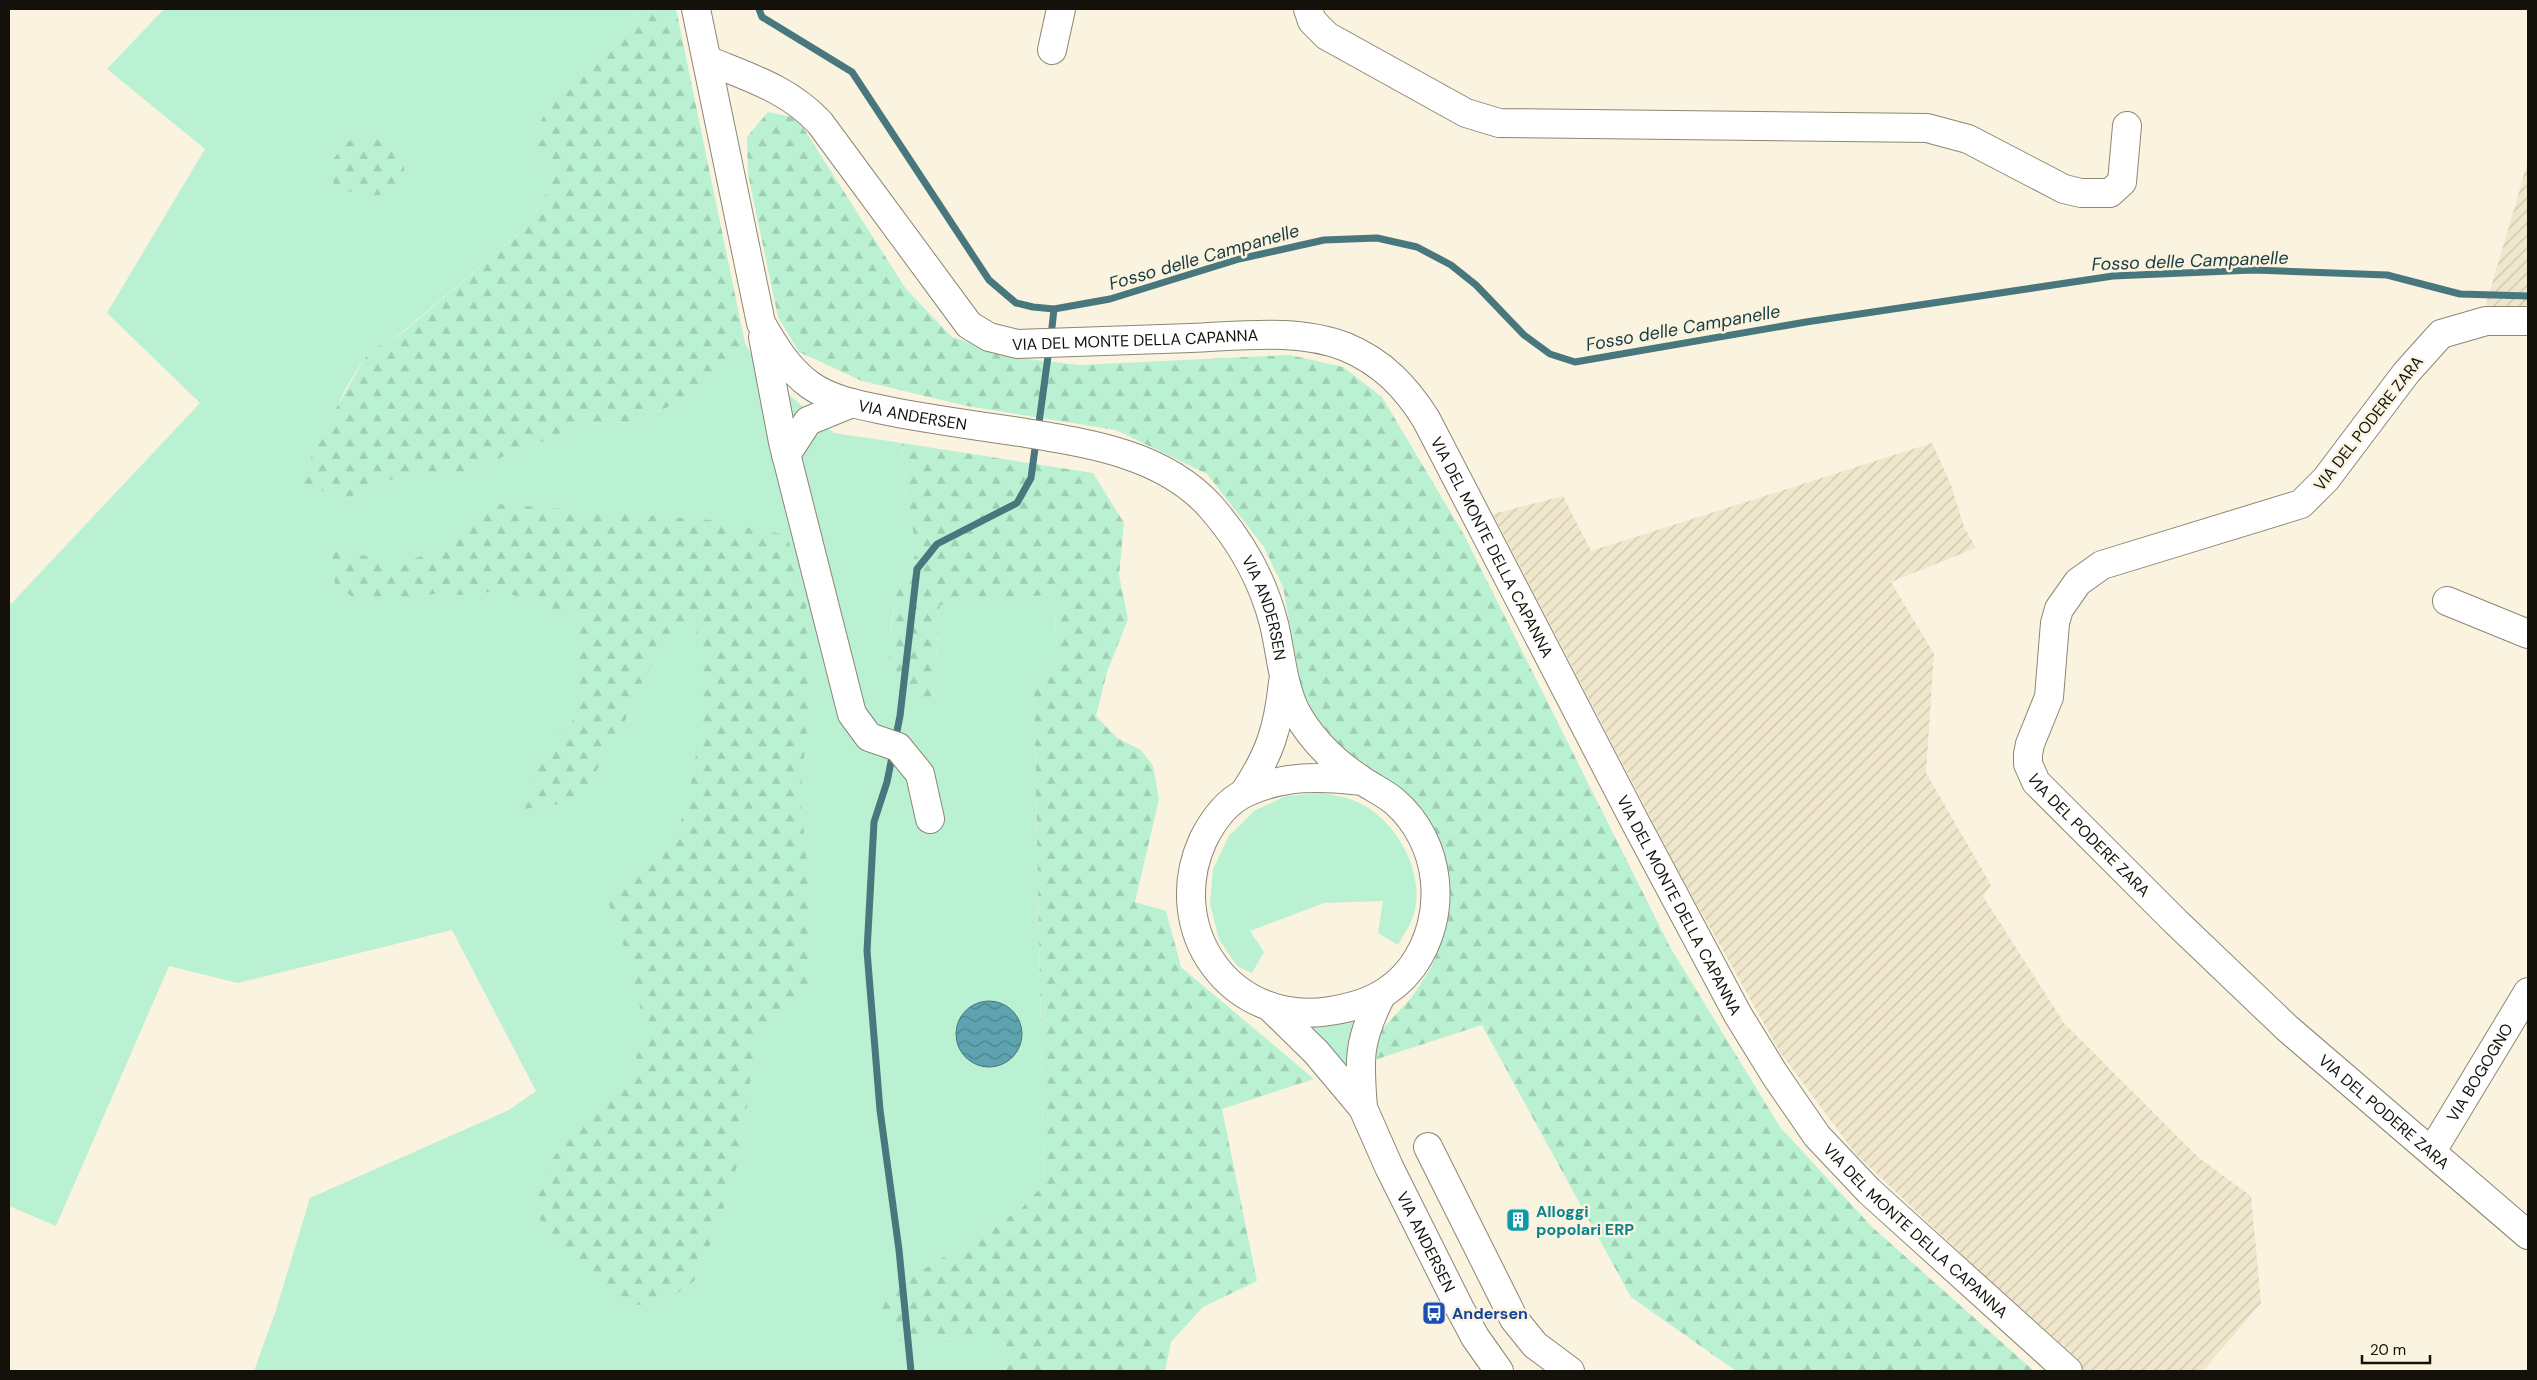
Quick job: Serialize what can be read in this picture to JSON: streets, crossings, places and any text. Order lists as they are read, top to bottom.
{
  "streets": {
    "street": [
      "VIA DEL MONTE DELLA CAPANNA",
      "VIA ANDERSEN",
      "VIA DEL PODERE ZARA",
      "VIA BOGOGNO"
    ]
  },
  "crossings": [
    ["VIA DEL MONTE DELLA CAPANNA", "VIA ANDERSEN"],
    ["VIA DEL PODERE ZARA", "VIA BOGOGNO"]
  ],
  "water": ["Fosso delle Campanelle"],
  "places": {
    "building": ["Alloggi popolari ERP"],
    "bus stop": ["Andersen"]
  },
  "scale_bar": "20 m"
}
